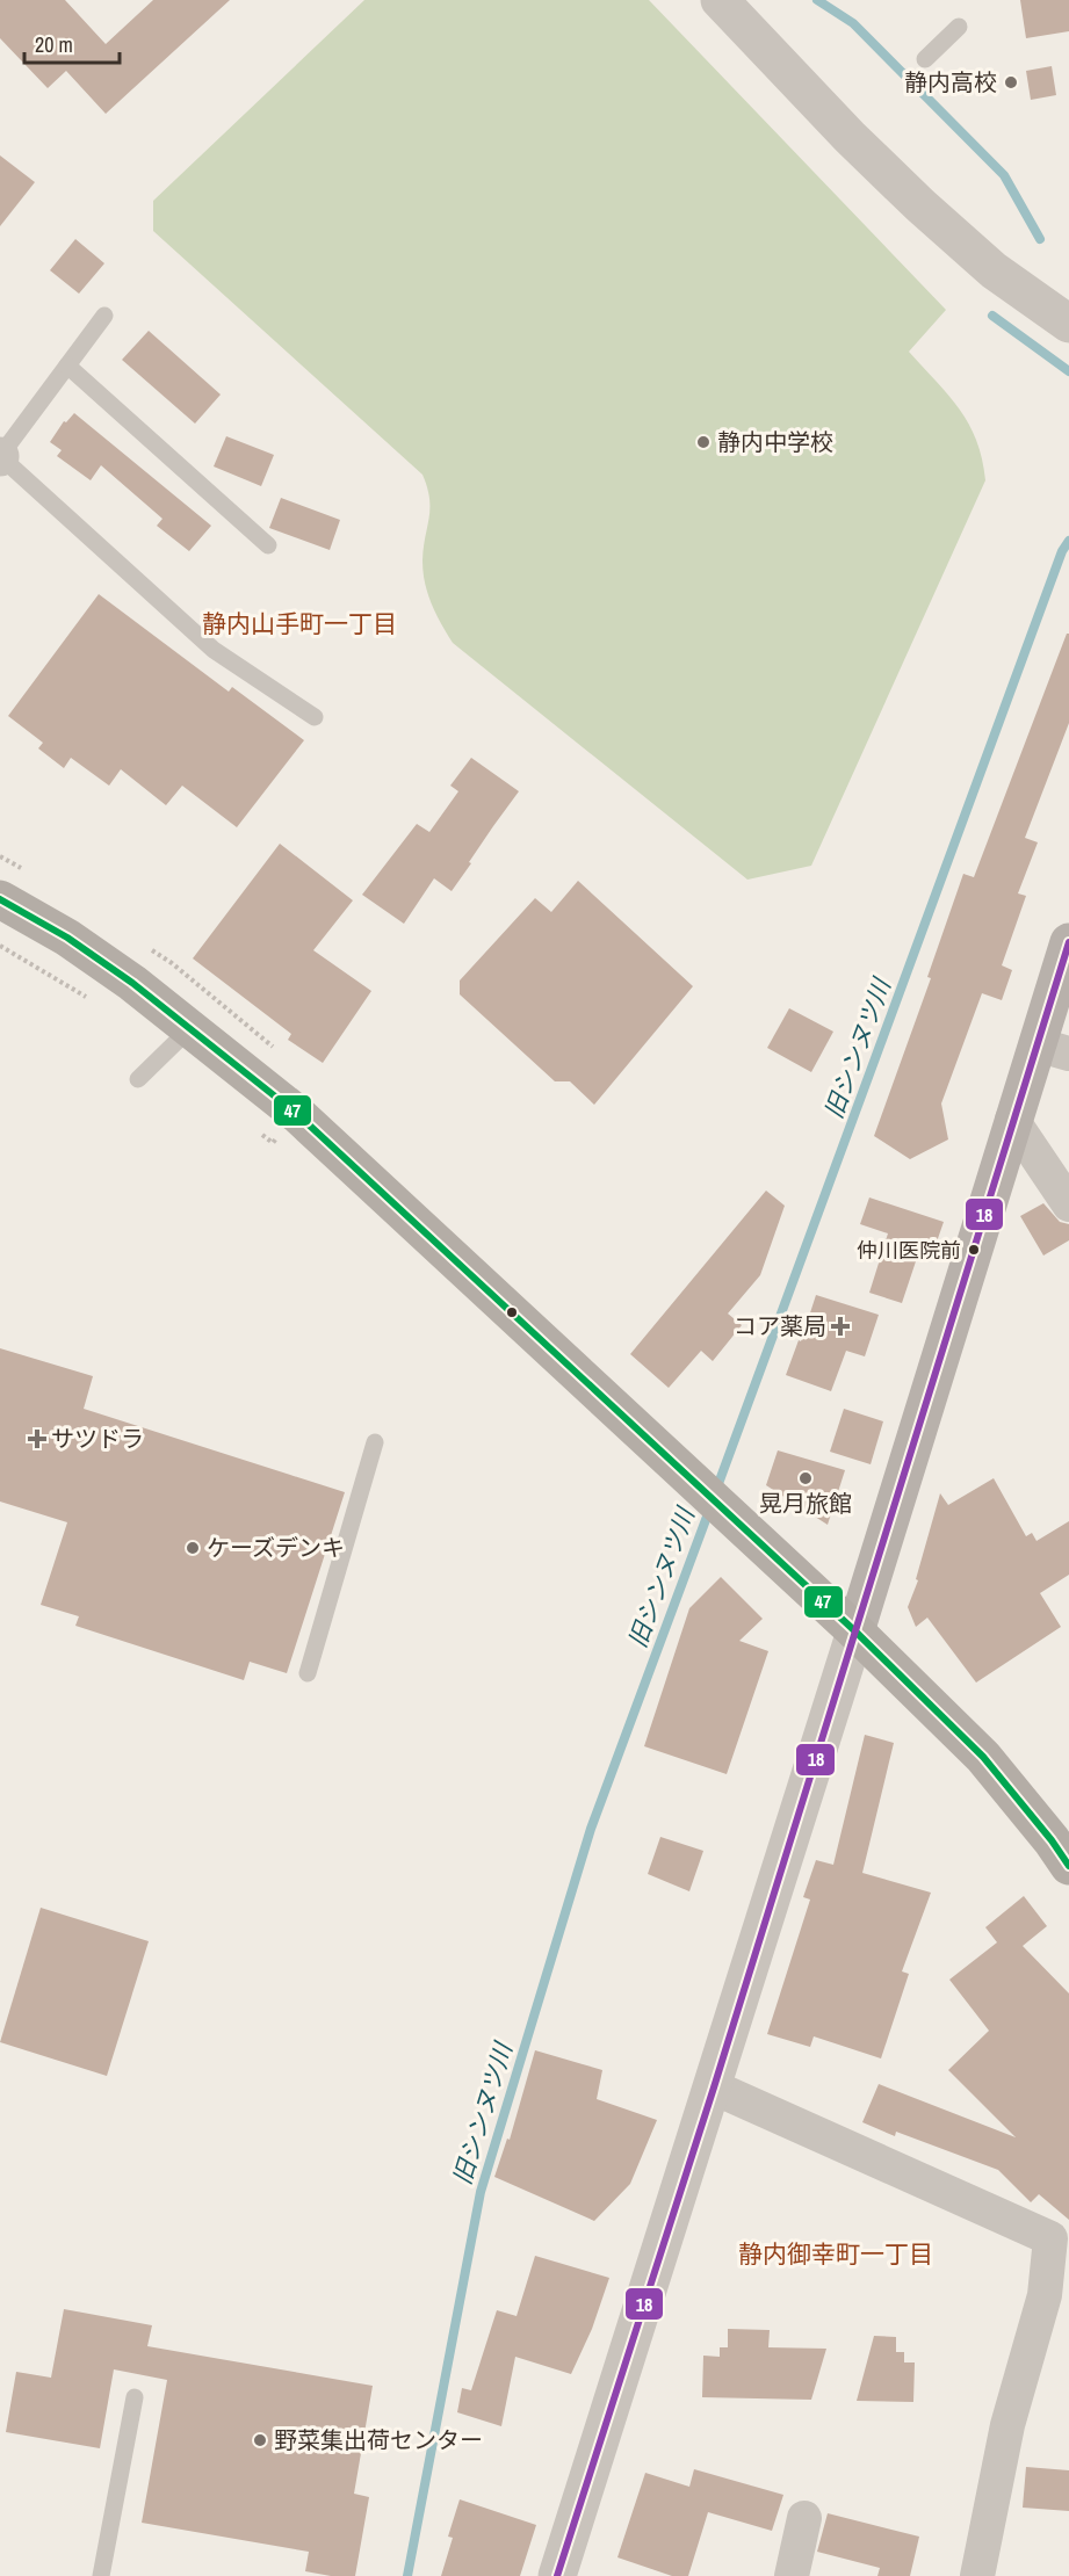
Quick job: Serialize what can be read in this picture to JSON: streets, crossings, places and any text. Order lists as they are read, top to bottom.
{
  "districts": ["静内山手町一丁目", "静内御幸町一丁目"],
  "water": ["旧シンヌツ川"],
  "places": {
    "other": [
      "静内高校",
      "静内中学校",
      "仲川医院前",
      "晃月旅館",
      "ケーズデンキ",
      "野菜集出荷センター"
    ],
    "health": ["コア薬局", "サツドラ"]
  },
  "lines": ["transit line 47", "transit line 18"],
  "scale_bar": "20 m"
}
